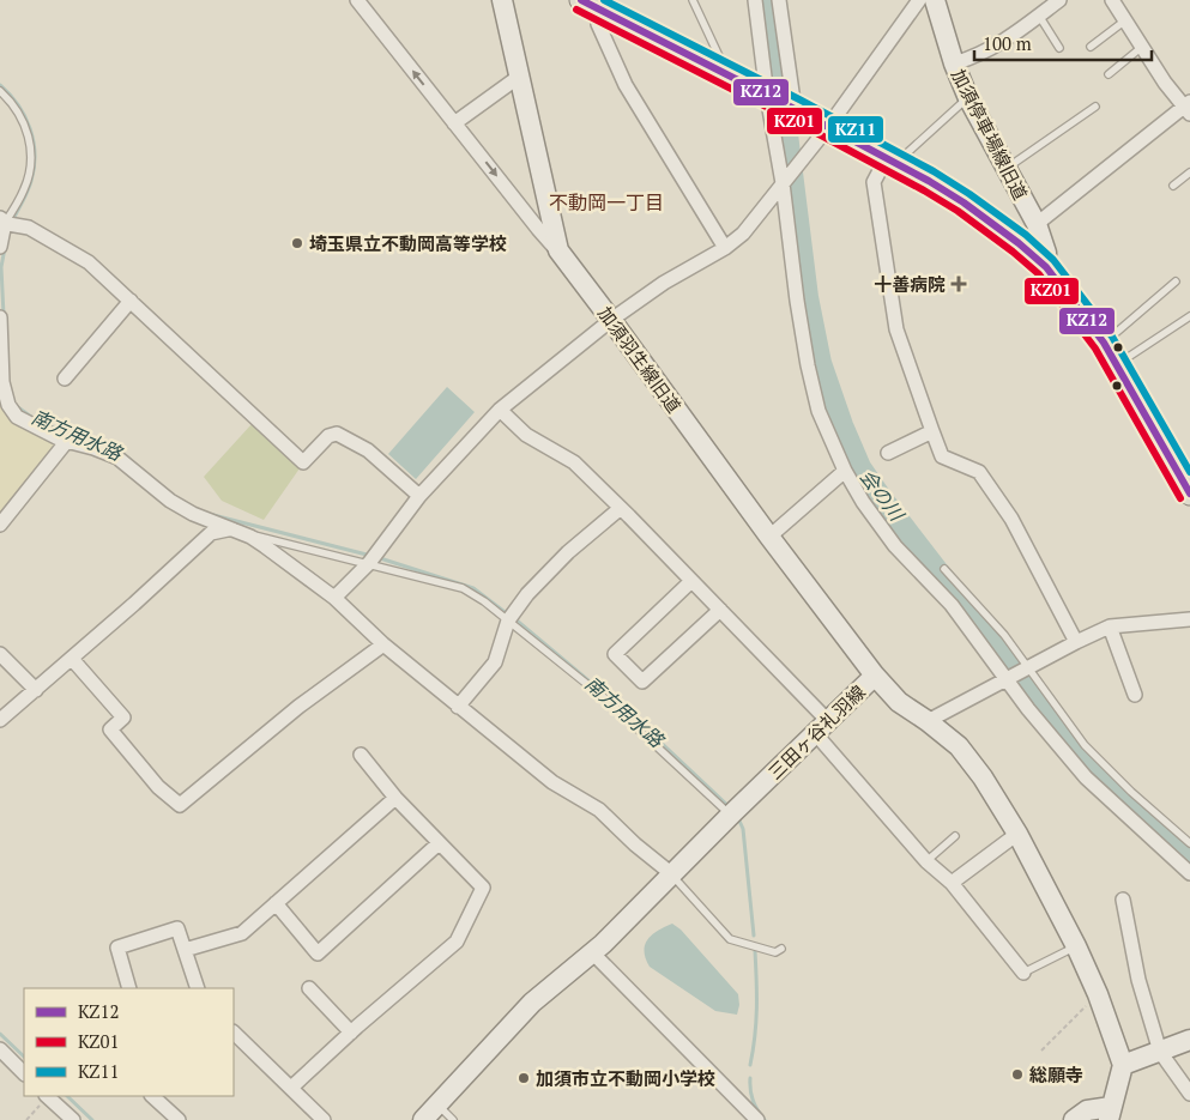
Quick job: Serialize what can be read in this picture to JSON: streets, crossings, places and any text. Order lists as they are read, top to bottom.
{
  "streets": {
    "street": ["加須停車場線旧道", "加須羽生線旧道", "三田ヶ谷礼羽線"]
  },
  "crossings": [
    ["加須羽生線旧道", "三田ヶ谷礼羽線"]
  ],
  "districts": ["不動岡一丁目"],
  "water": ["南方用水路", "会の川"],
  "places": {
    "other": ["埼玉県立不動岡高等学校", "総願寺", "加須市立不動岡小学校"],
    "health": ["十善病院"]
  },
  "lines": ["transit line KZ12", "transit line KZ11", "transit line KZ01"],
  "legend": ["KZ12", "KZ01", "KZ11"],
  "scale_bar": "100 m"
}
